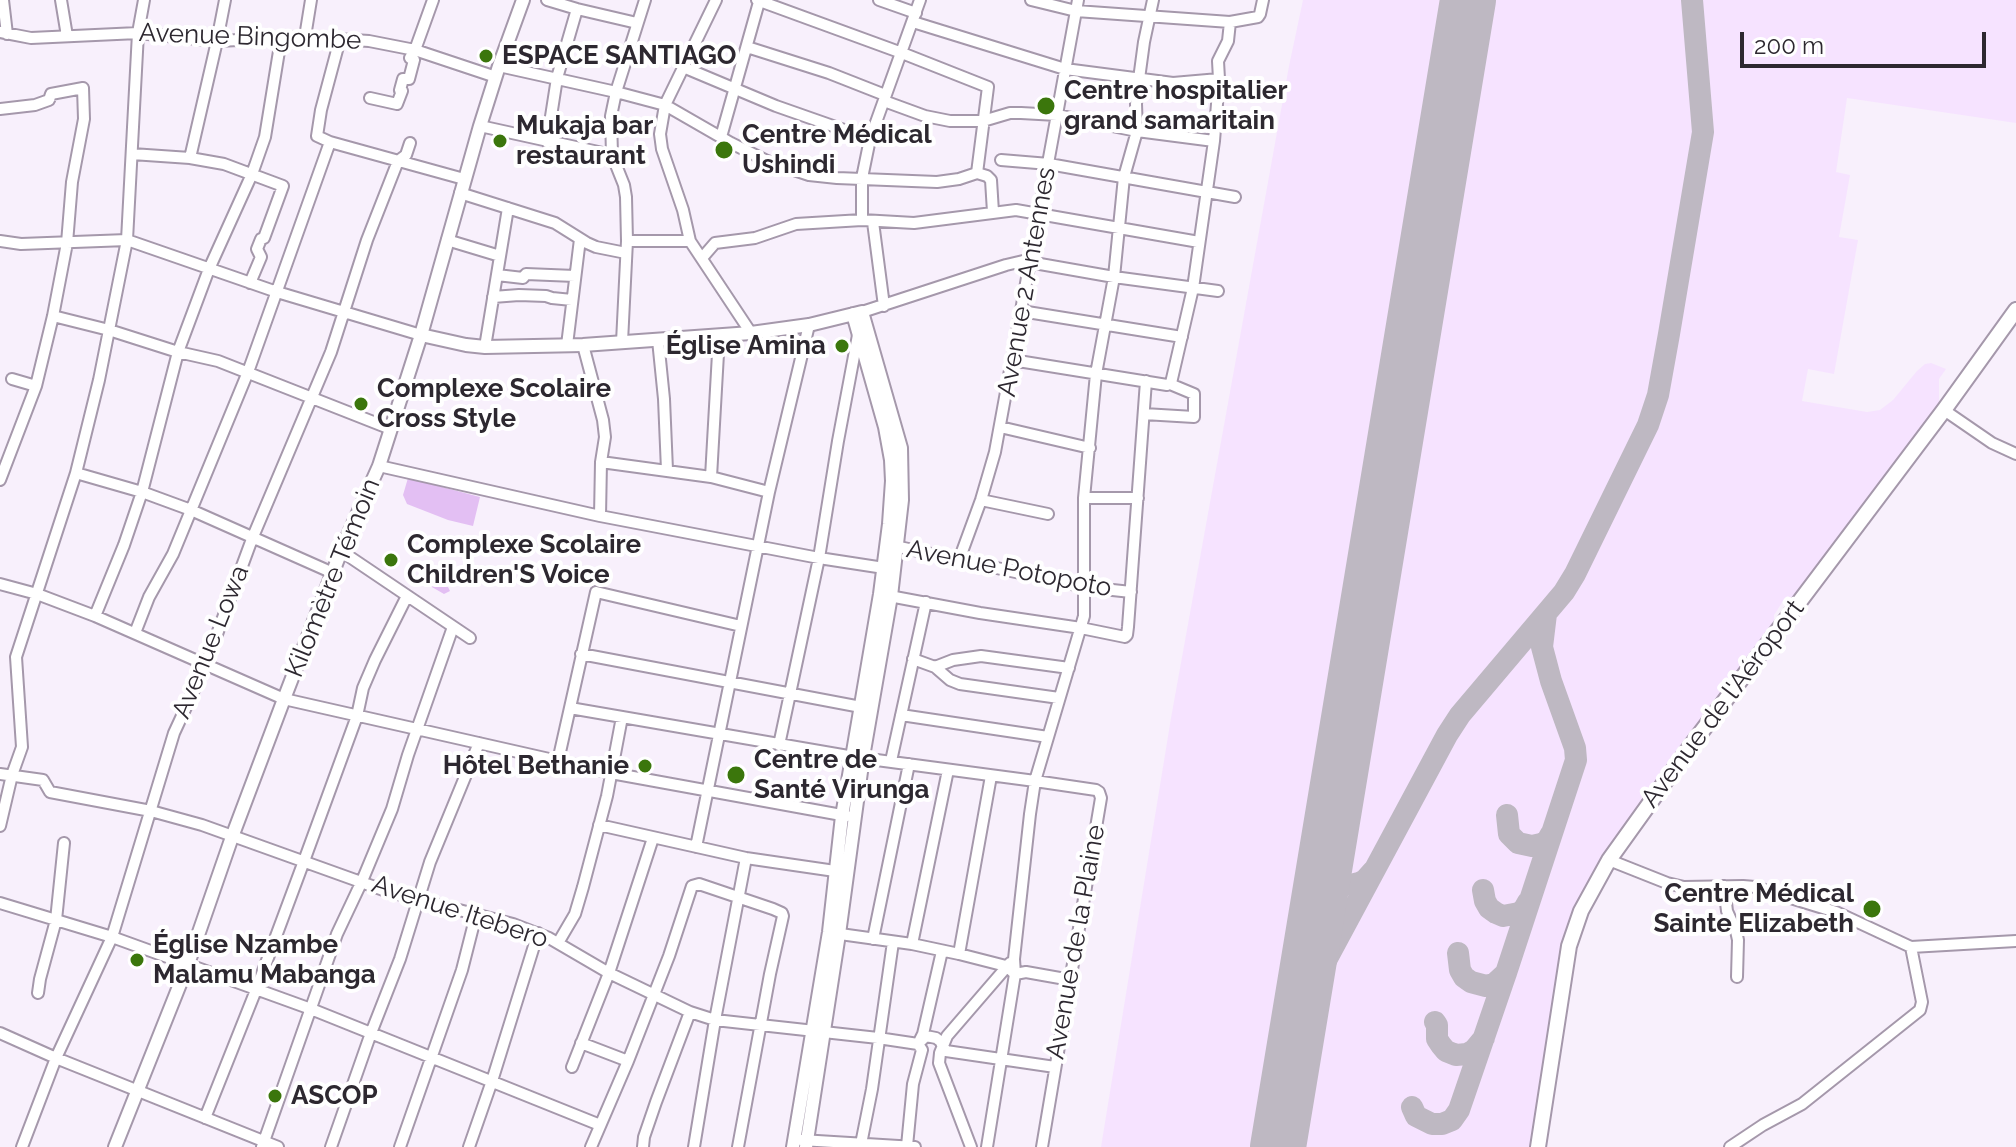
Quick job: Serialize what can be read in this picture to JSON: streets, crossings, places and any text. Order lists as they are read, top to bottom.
{
  "streets": {
    "highway": ["Avenue de l'Aéroport"],
    "main road": ["Kilomètre Témoin"],
    "street": [
      "Avenue Bingombe",
      "Avenue 2 Antennes",
      "Avenue Potopoto",
      "Avenue Lowa",
      "Avenue Itebero",
      "Avenue de la Plaine"
    ]
  },
  "crossings": [
    ["Avenue Bingombe", "Kilomètre Témoin"],
    ["Avenue 2 Antennes", "Avenue Potopoto"],
    ["Kilomètre Témoin", "Avenue Itebero"],
    ["Avenue Lowa", "Avenue Itebero"]
  ],
  "places": [
    "ESPACE SANTIAGO",
    "Centre hospitalier grand samaritain",
    "Mukaja bar restaurant",
    "Centre Médical Ushindi",
    "Église Amina",
    "Complexe Scolaire Cross Style",
    "Complexe Scolaire Children'S Voice",
    "Hôtel Bethanie",
    "Centre de Santé Virunga",
    "Centre Médical Sainte Elizabeth",
    "Église Nzambe Malamu Mabanga",
    "ASCOP"
  ],
  "scale_bar": "200 m"
}
